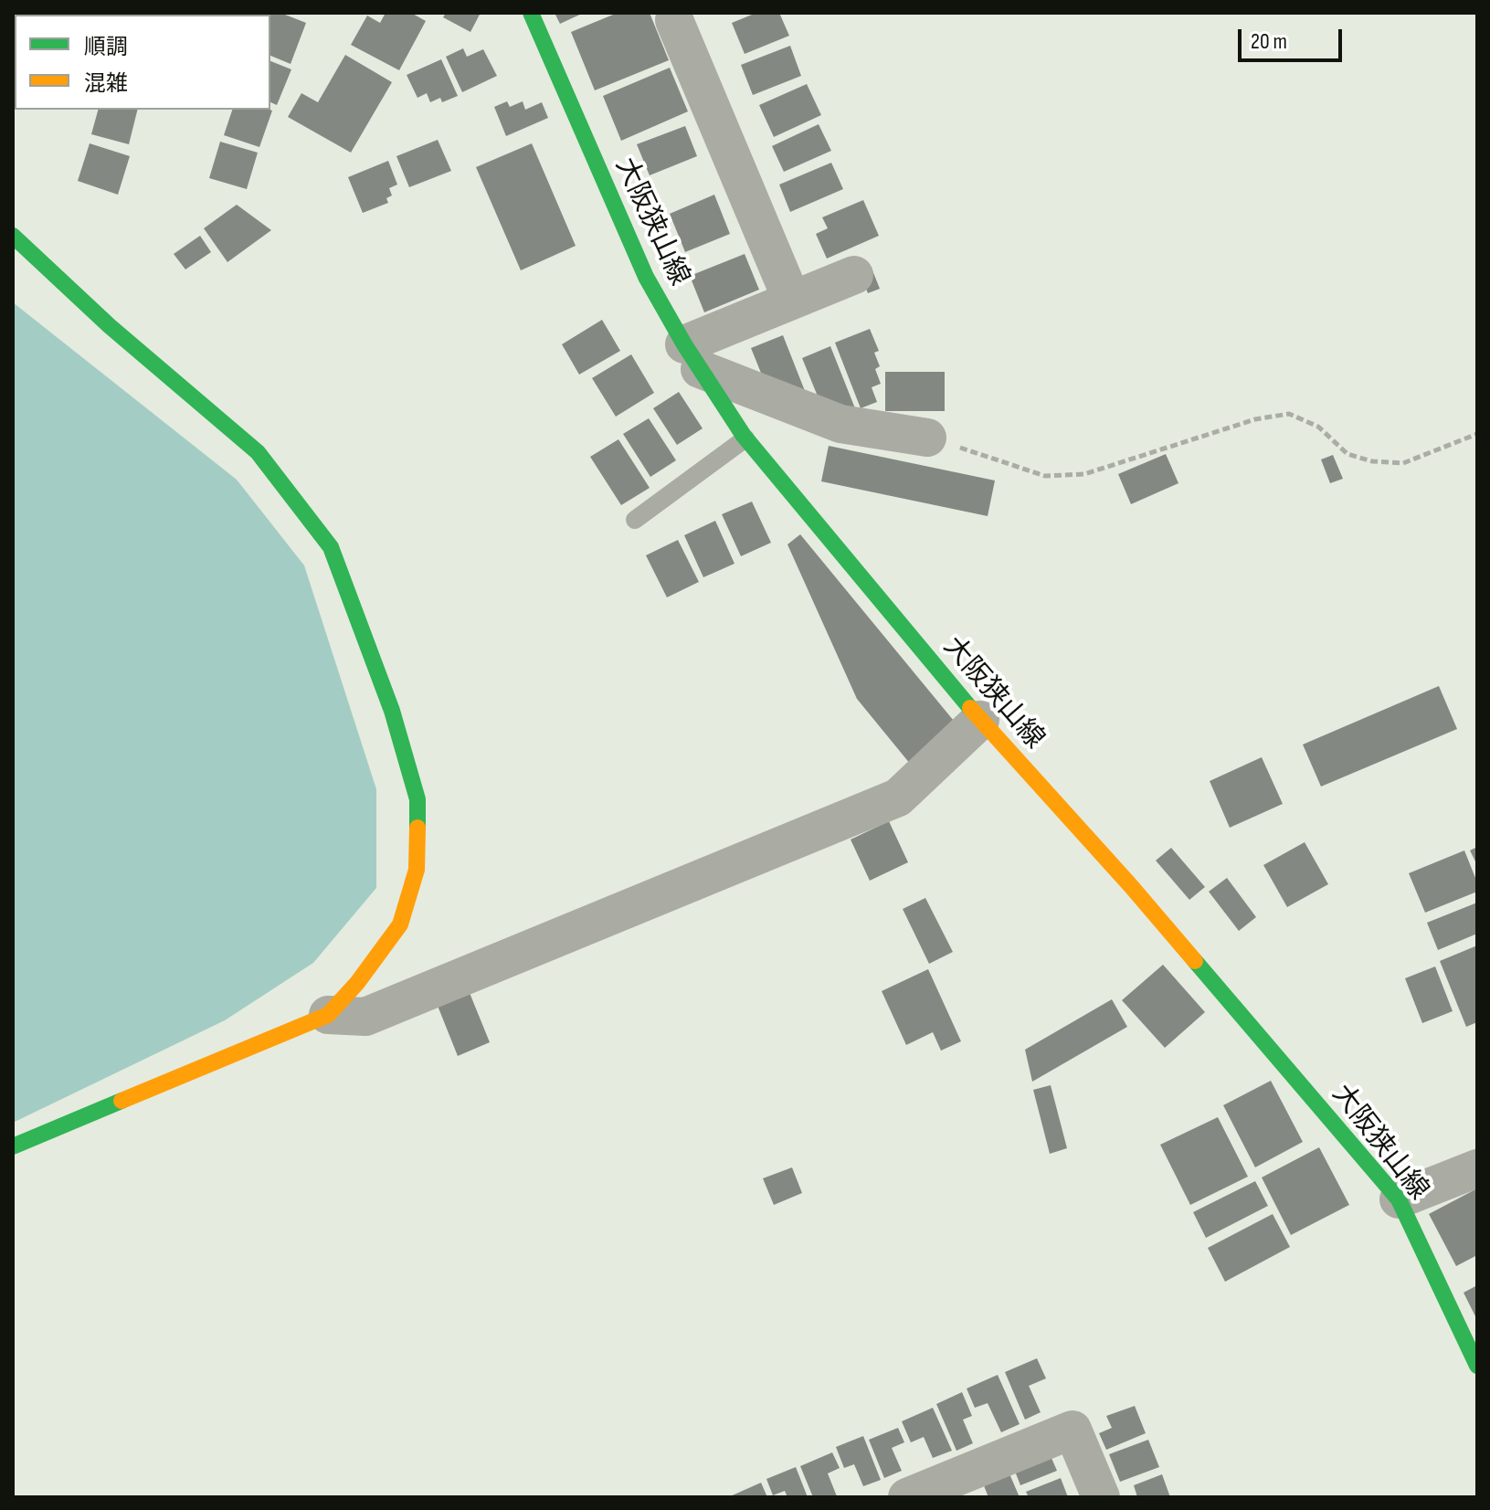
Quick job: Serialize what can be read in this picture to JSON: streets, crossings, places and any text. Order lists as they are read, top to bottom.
{
  "streets": {
    "main road": ["大阪狭山線"]
  },
  "legend": ["順調", "混雑"],
  "scale_bar": "20 m"
}
